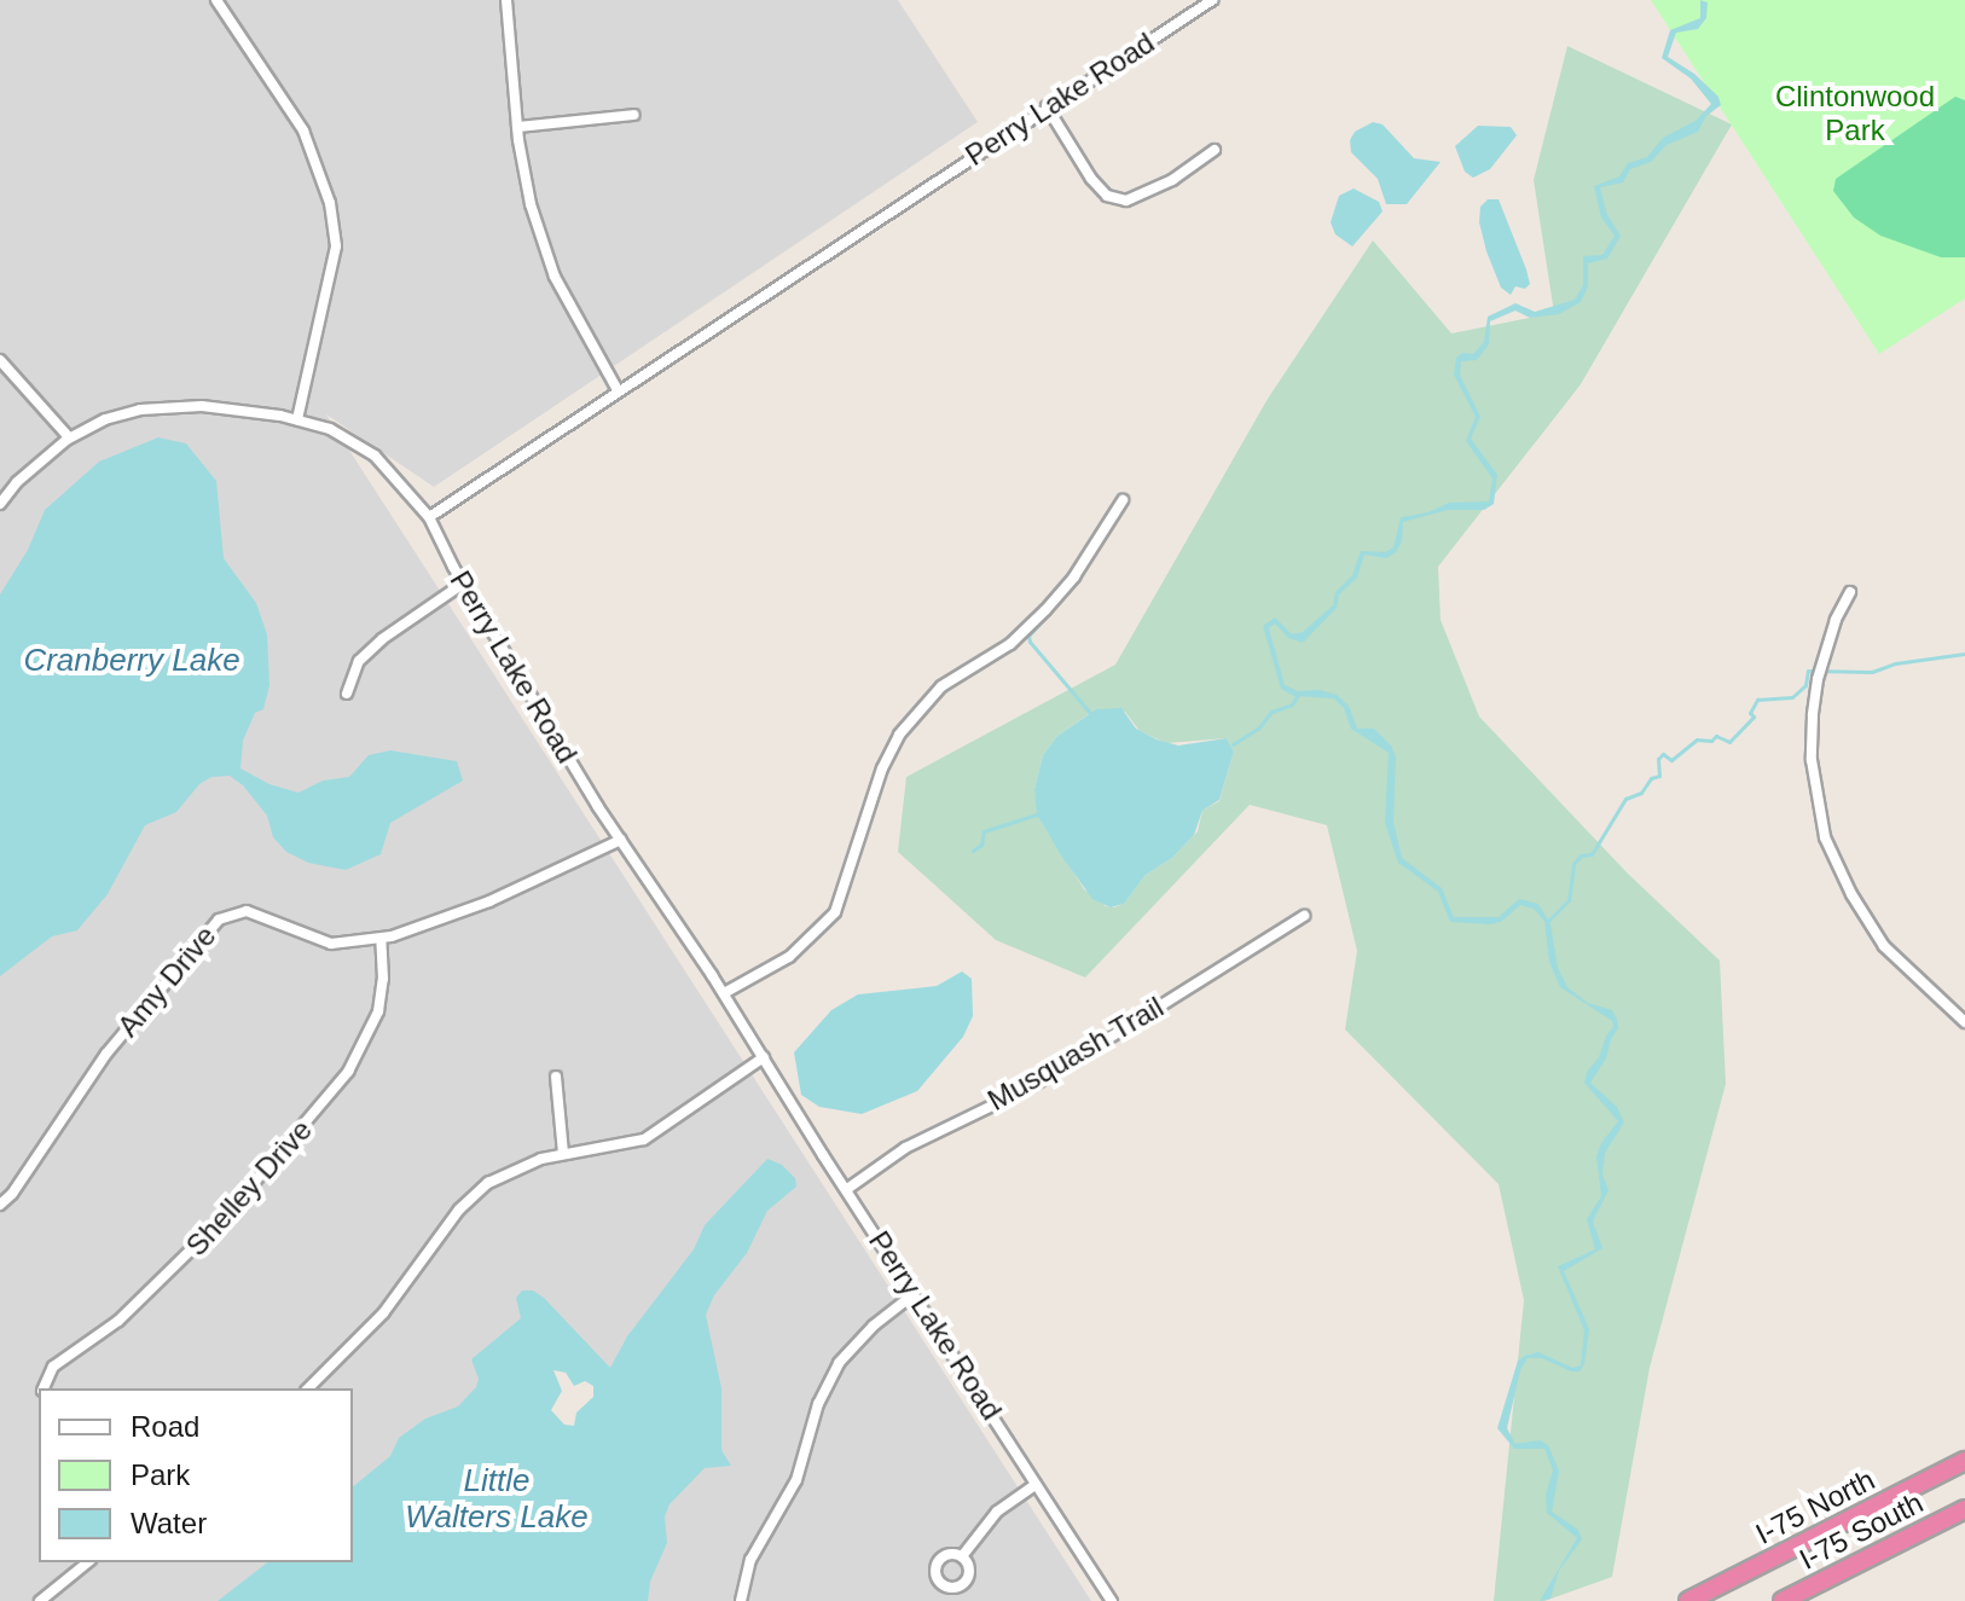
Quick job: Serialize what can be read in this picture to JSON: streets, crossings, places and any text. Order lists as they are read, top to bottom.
{
  "streets": {
    "highway": ["I-75 North", "I-75 South"],
    "street": [
      "Perry Lake Road",
      "Amy Drive",
      "Musquash Trail",
      "Shelley Drive"
    ]
  },
  "crossings": [
    ["Perry Lake Road", "Amy Drive"],
    ["Perry Lake Road", "Musquash Trail"],
    ["Amy Drive", "Shelley Drive"]
  ],
  "water": ["Cranberry Lake", "Little Walters Lake"],
  "parks": ["Clintonwood Park"],
  "legend": ["Road", "Park", "Water"]
}
